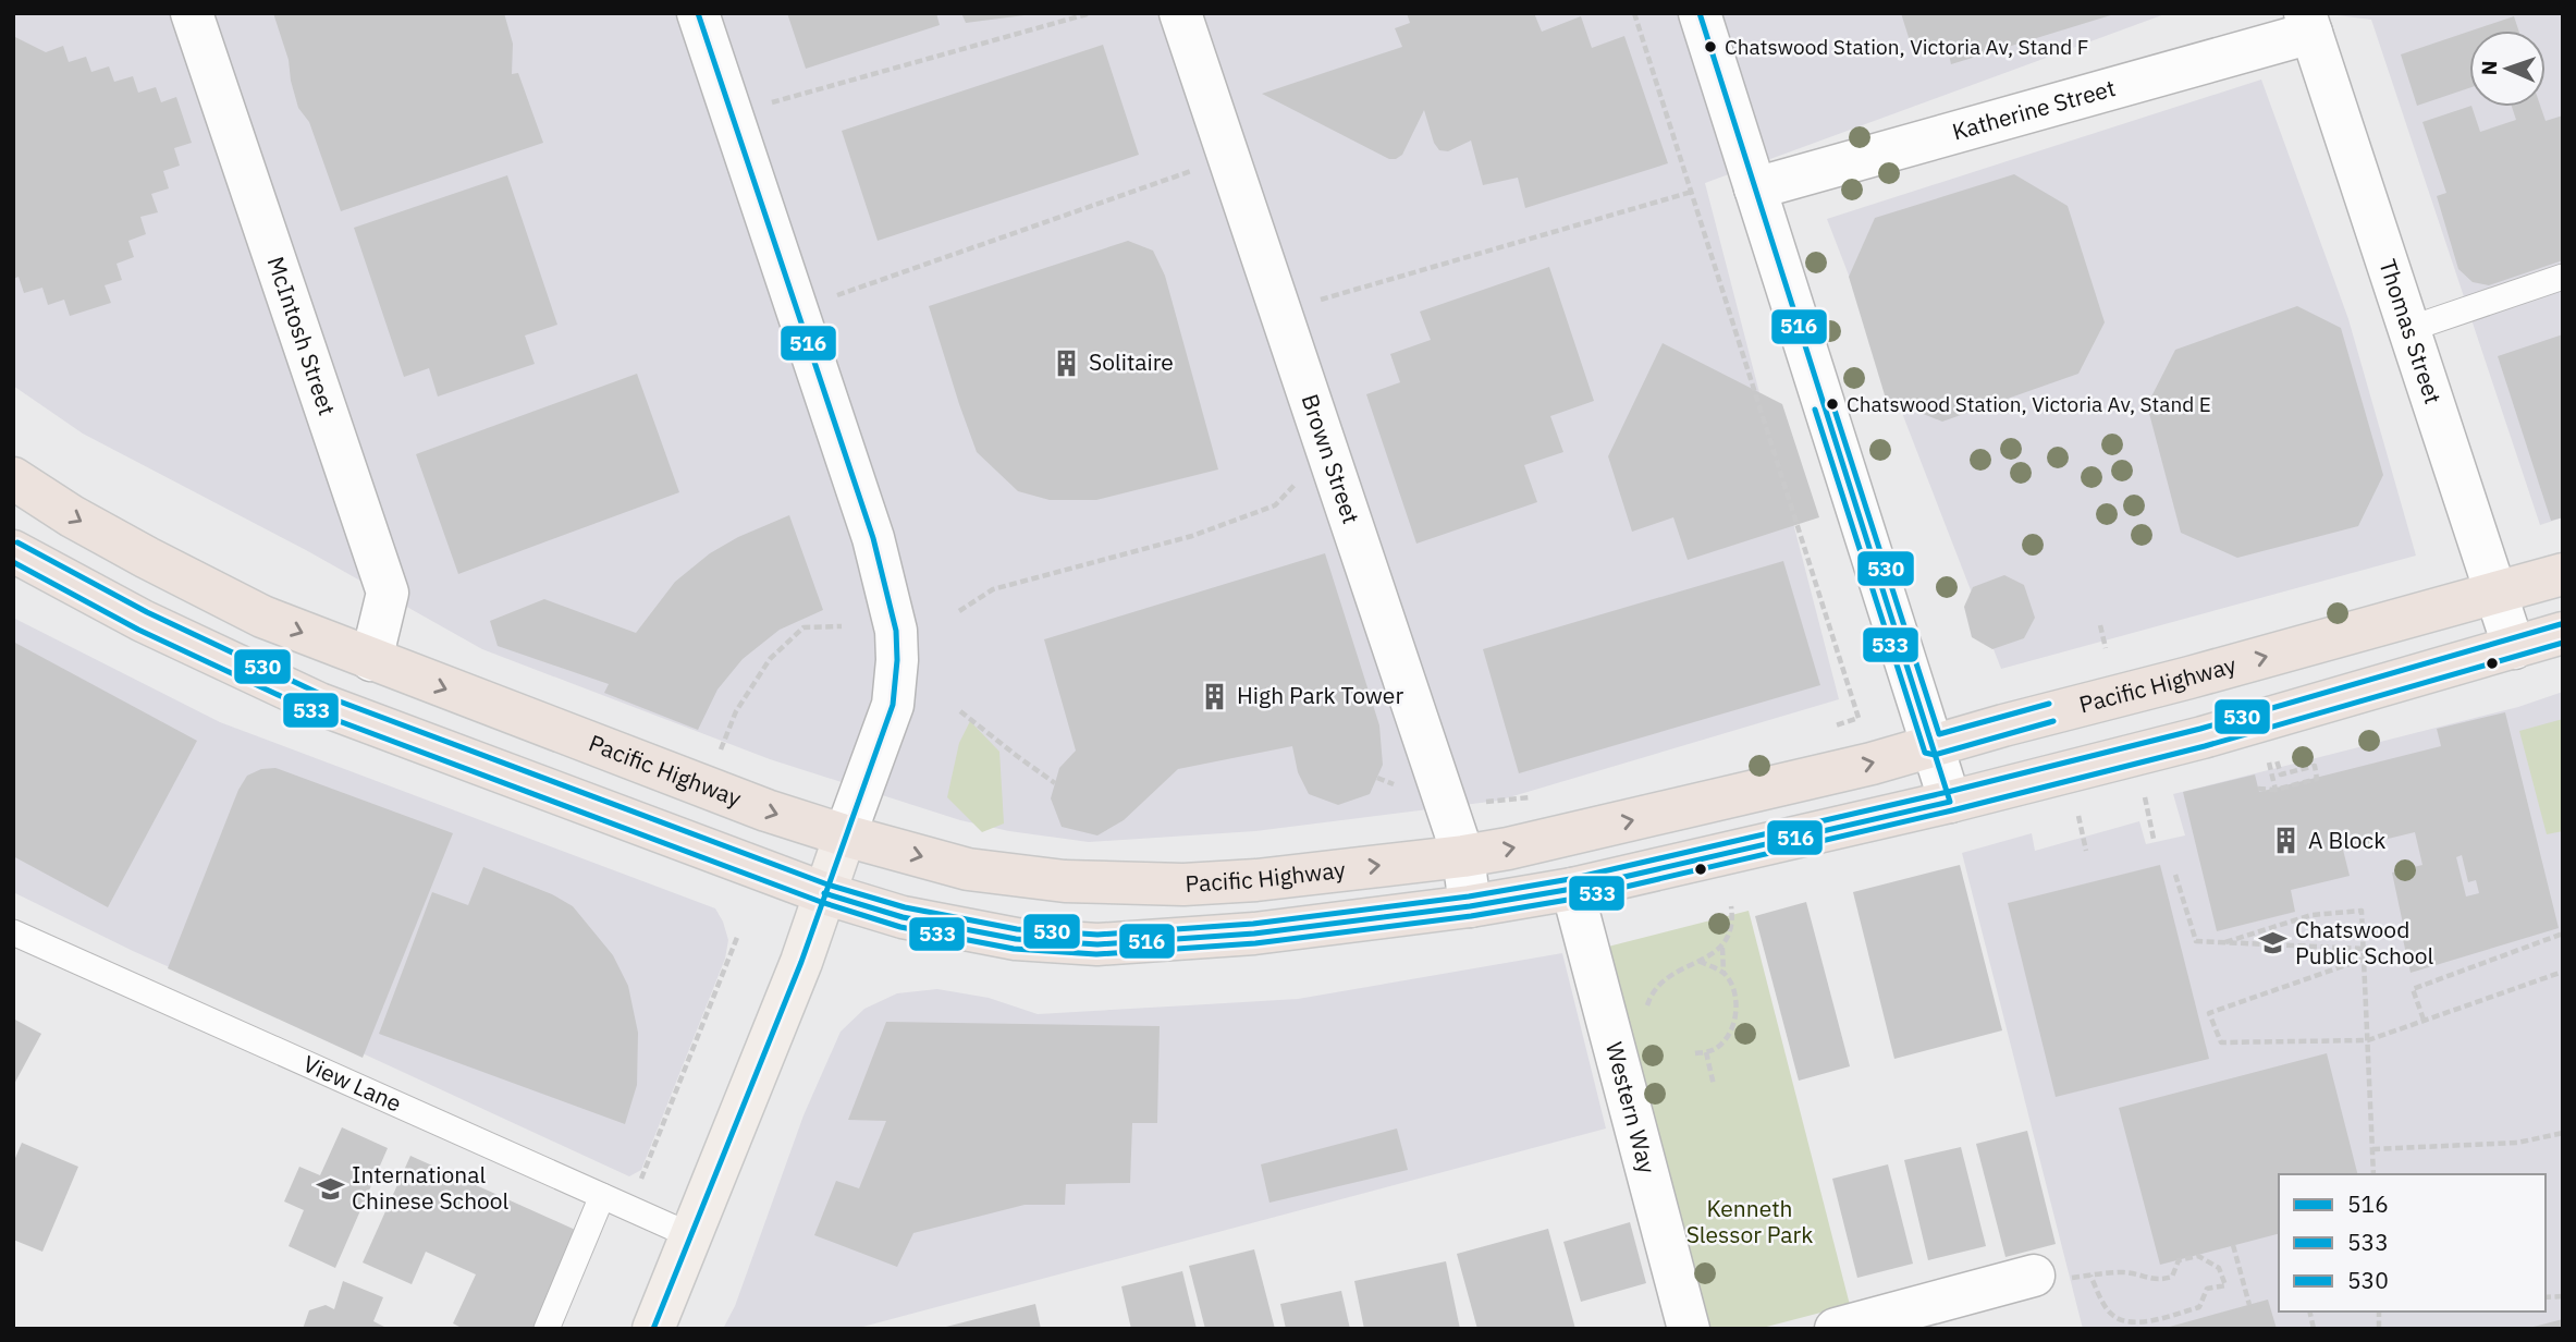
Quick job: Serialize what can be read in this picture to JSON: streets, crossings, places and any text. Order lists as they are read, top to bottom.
{
  "streets": {
    "highway": ["Pacific Highway"],
    "street": [
      "Katherine Street",
      "Thomas Street",
      "McIntosh Street",
      "Brown Street",
      "Western Way"
    ],
    "lane": ["View Lane"]
  },
  "crossings": [
    ["Katherine Street", "Thomas Street"],
    ["Thomas Street", "Pacific Highway"],
    ["McIntosh Street", "Pacific Highway"],
    ["Brown Street", "Pacific Highway"]
  ],
  "parks": ["Kenneth Slessor Park"],
  "places": {
    "other": ["Chatswood Station, Victoria Av, Stand F", "Chatswood Station, Victoria Av, Stand E"],
    "building": ["Solitaire", "High Park Tower", "A Block"],
    "school or university": ["Chatswood Public School", "International Chinese School"]
  },
  "lines": ["transit line 516", "transit line 530", "transit line 533"],
  "legend": ["516", "533", "530"],
  "north": "left"
}
